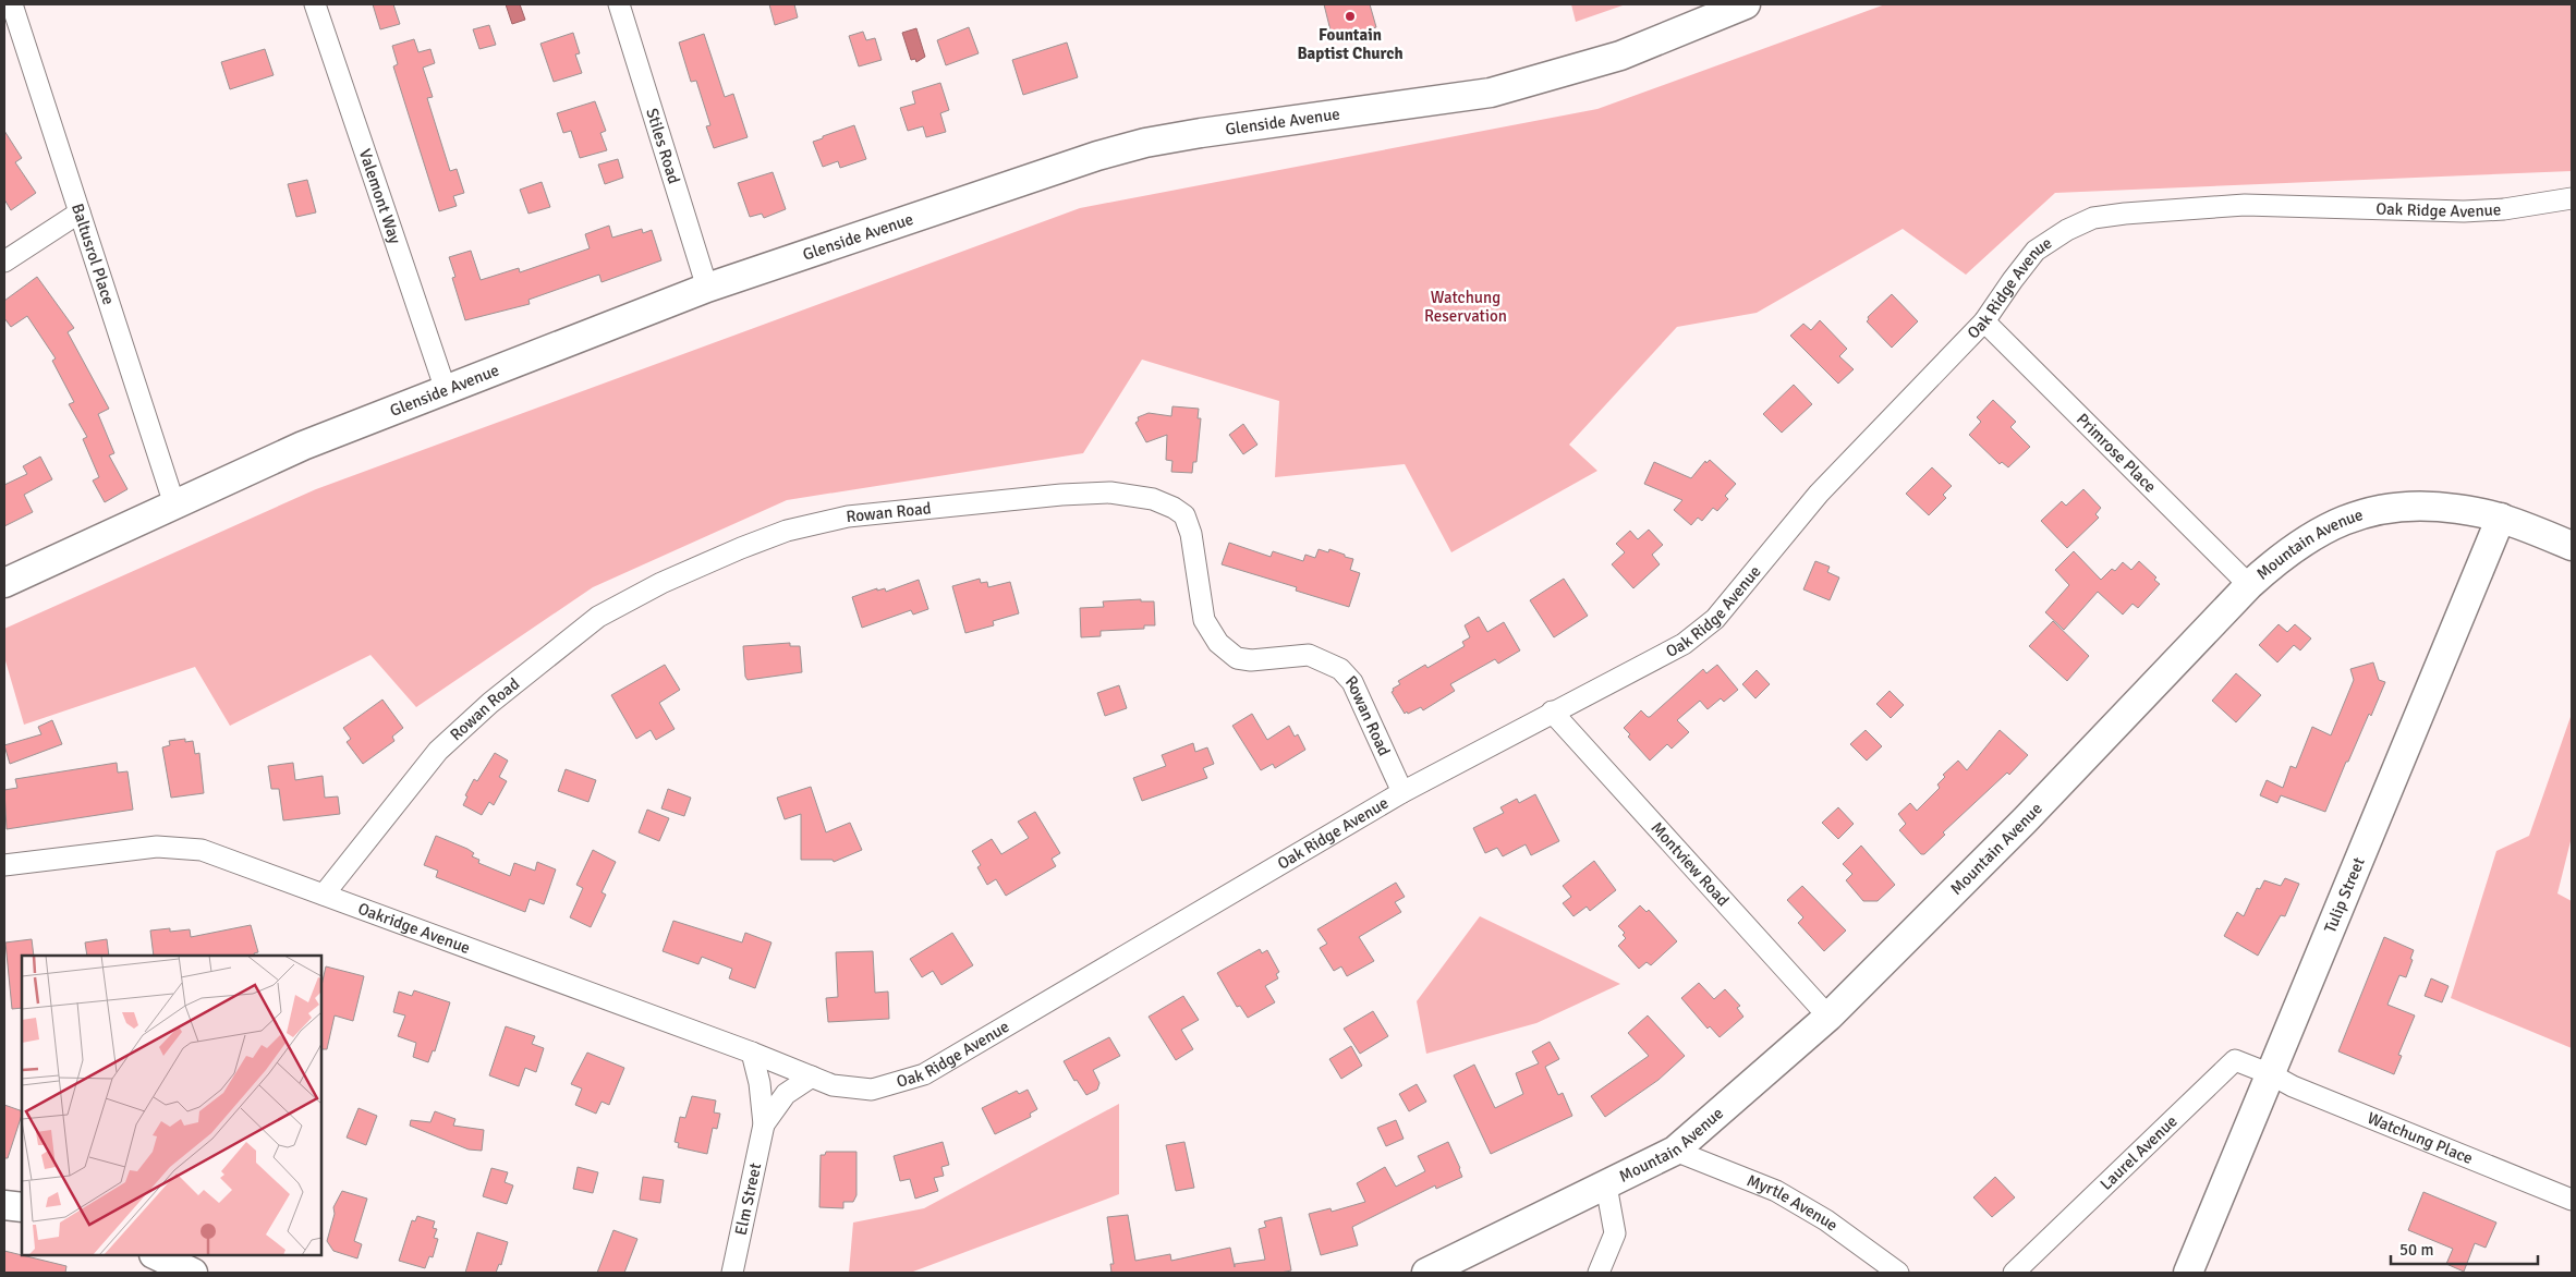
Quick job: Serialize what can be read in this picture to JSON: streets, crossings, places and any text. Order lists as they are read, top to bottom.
{
  "streets": {
    "main road": ["Glenside Avenue", "Mountain Avenue", "Tulip Street"],
    "street": [
      "Stiles Road",
      "Valemont Way",
      "Oak Ridge Avenue",
      "Baltusrol Place",
      "Primrose Place",
      "Rowan Road",
      "Montview Road",
      "Oakridge Avenue",
      "Watchung Place",
      "Laurel Avenue",
      "Elm Street",
      "Myrtle Avenue"
    ]
  },
  "crossings": [
    ["Glenside Avenue", "Stiles Road"],
    ["Glenside Avenue", "Valemont Way"],
    ["Glenside Avenue", "Baltusrol Place"],
    ["Oak Ridge Avenue", "Primrose Place"],
    ["Oak Ridge Avenue", "Rowan Road"],
    ["Oak Ridge Avenue", "Montview Road"],
    ["Oak Ridge Avenue", "Oakridge Avenue"],
    ["Oak Ridge Avenue", "Elm Street"],
    ["Primrose Place", "Mountain Avenue"],
    ["Rowan Road", "Oakridge Avenue"],
    ["Mountain Avenue", "Montview Road"],
    ["Mountain Avenue", "Tulip Street"],
    ["Mountain Avenue", "Myrtle Avenue"],
    ["Tulip Street", "Watchung Place"],
    ["Tulip Street", "Laurel Avenue"],
    ["Oakridge Avenue", "Elm Street"],
    ["Watchung Place", "Laurel Avenue"]
  ],
  "parks": ["Watchung Reservation"],
  "places": ["Fountain Baptist Church"],
  "scale_bar": "50 m"
}
